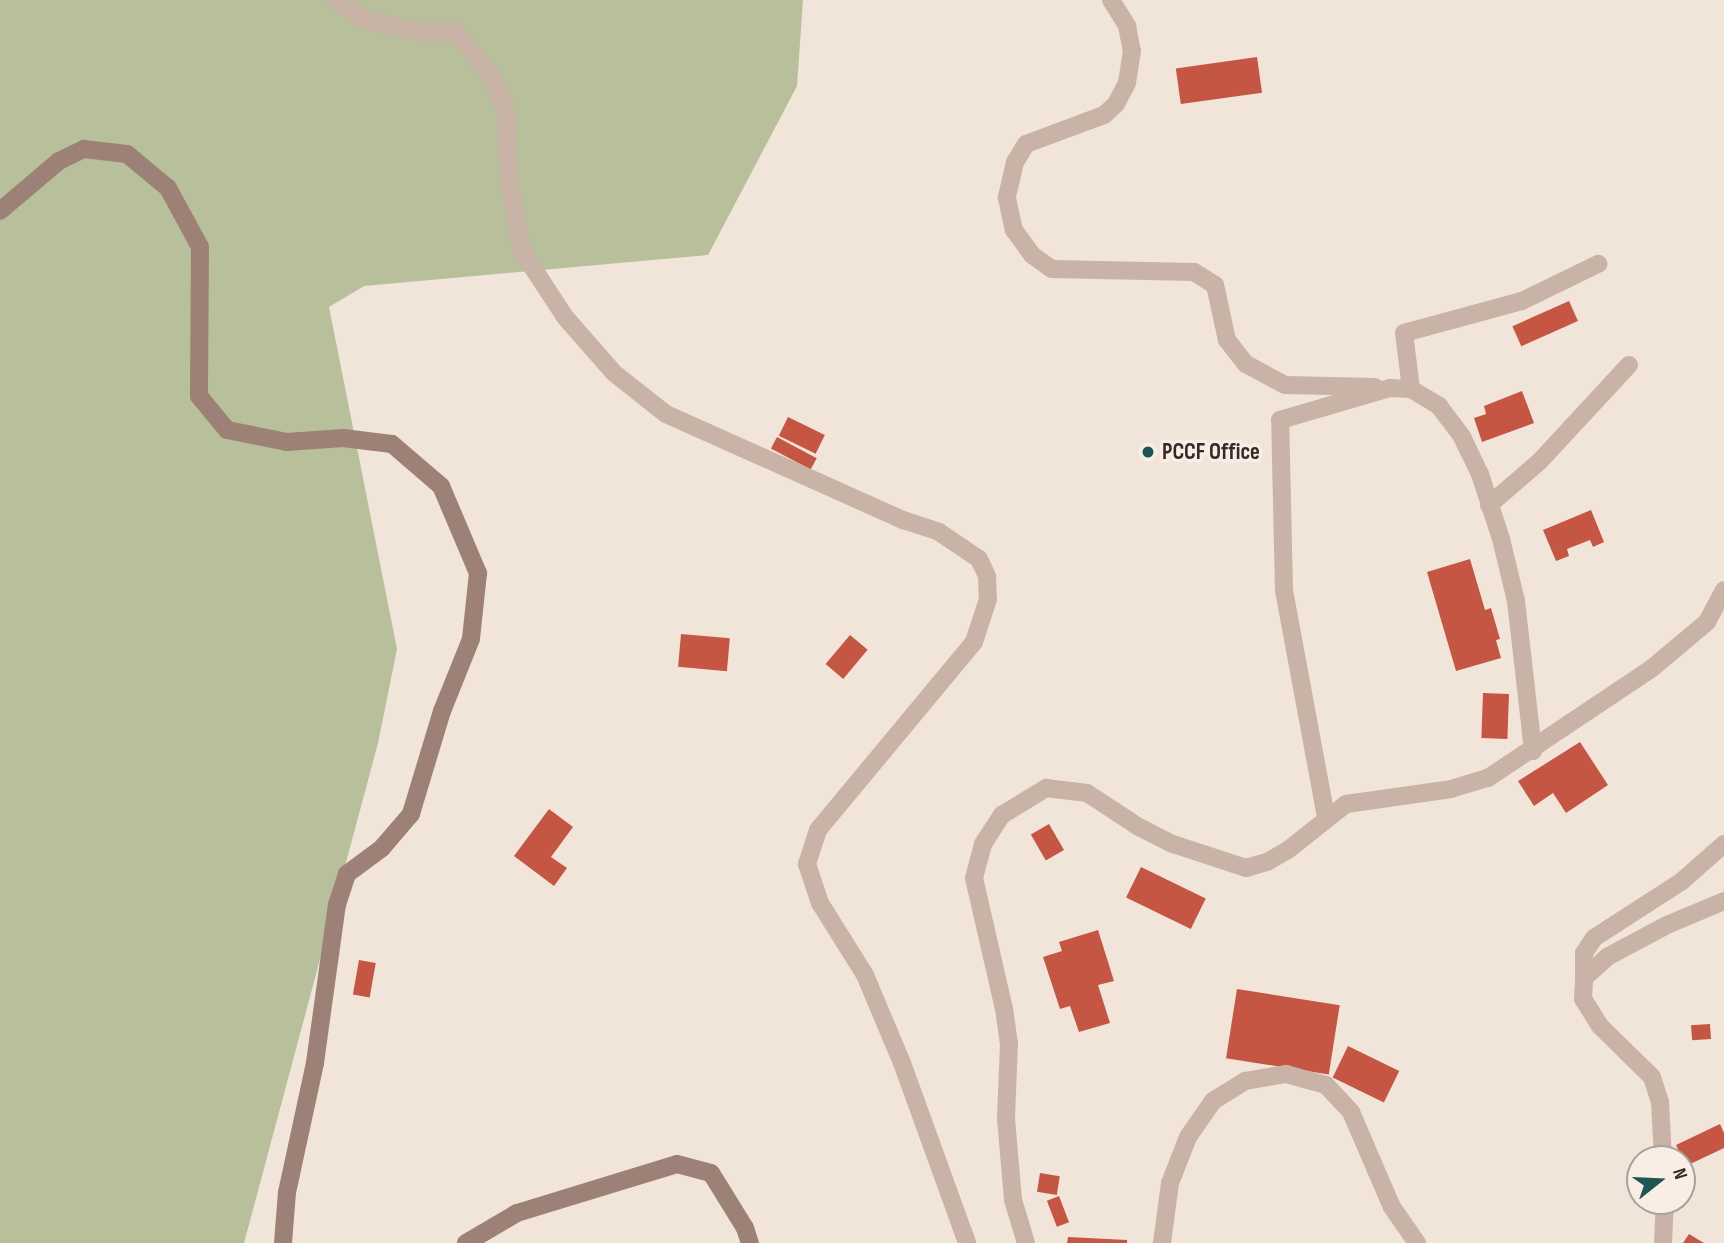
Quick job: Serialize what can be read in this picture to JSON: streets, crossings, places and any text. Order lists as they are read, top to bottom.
{
  "places": ["PCCF Office"],
  "north": "right"
}
